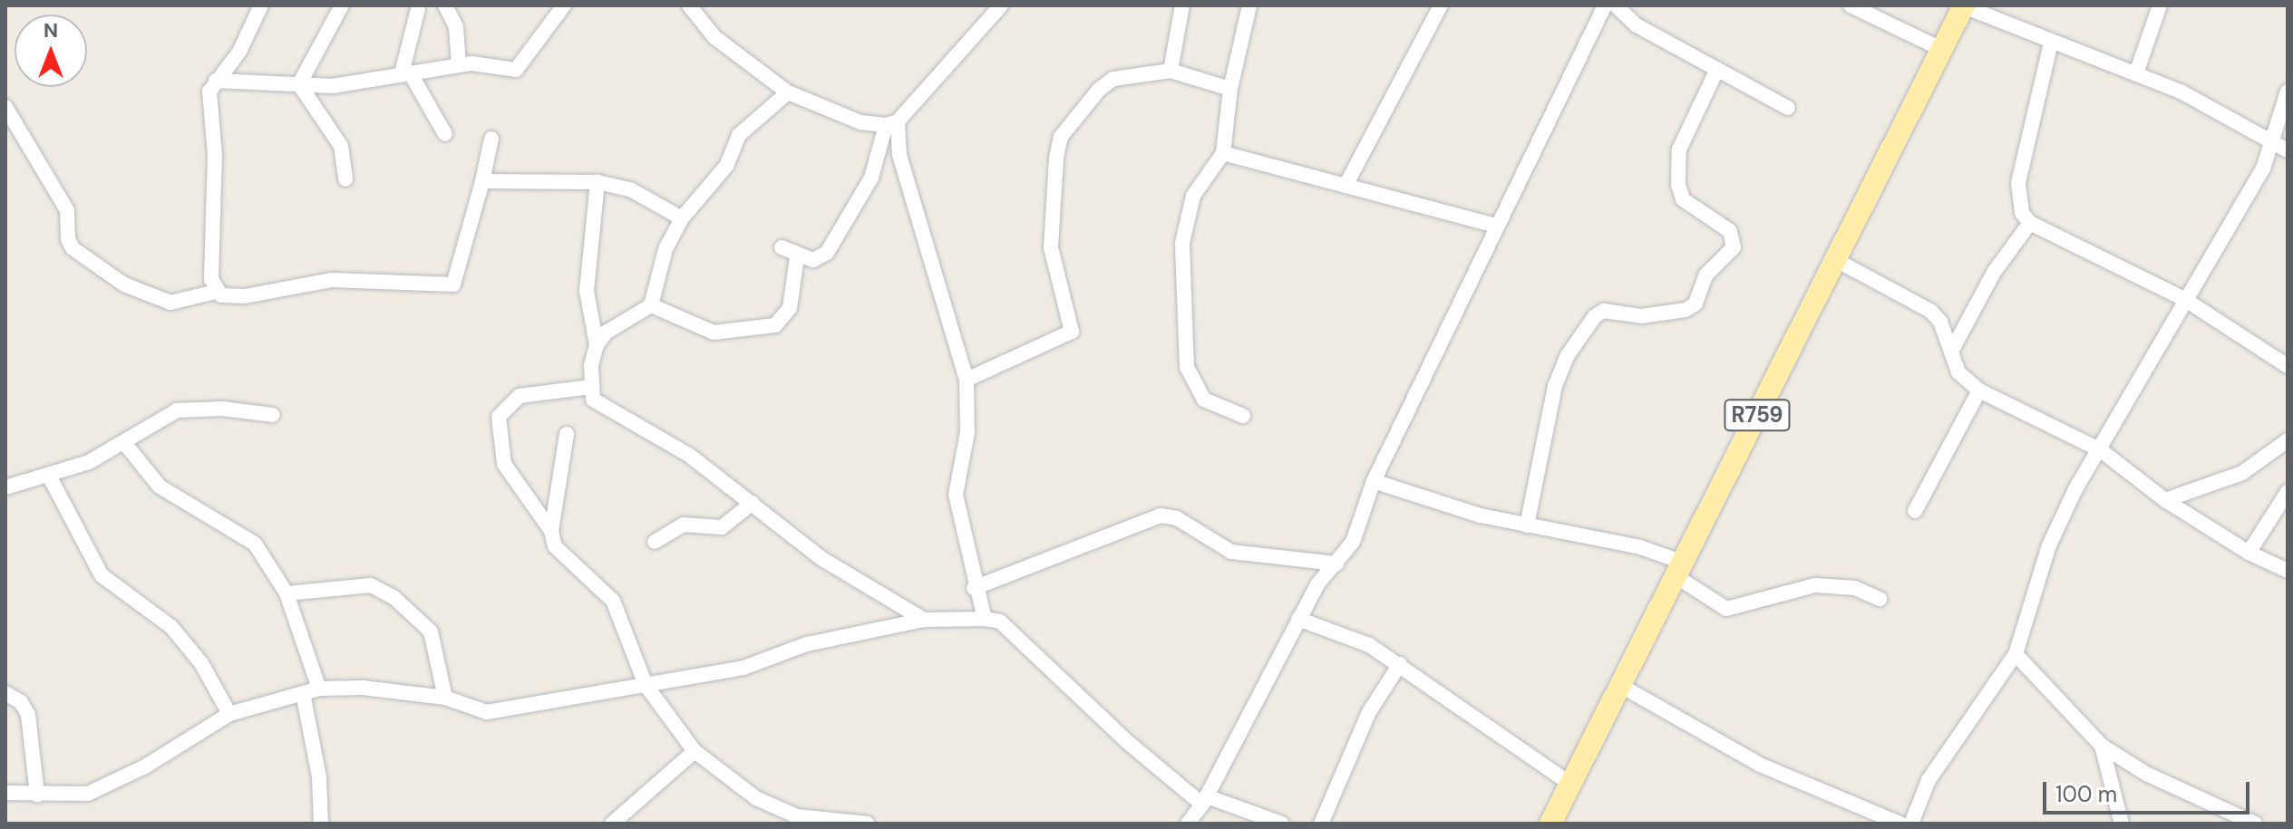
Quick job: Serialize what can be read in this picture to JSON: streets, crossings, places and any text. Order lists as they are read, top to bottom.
{
  "streets": {
    "main road": ["R759"]
  },
  "scale_bar": "100 m",
  "north": "top"
}
